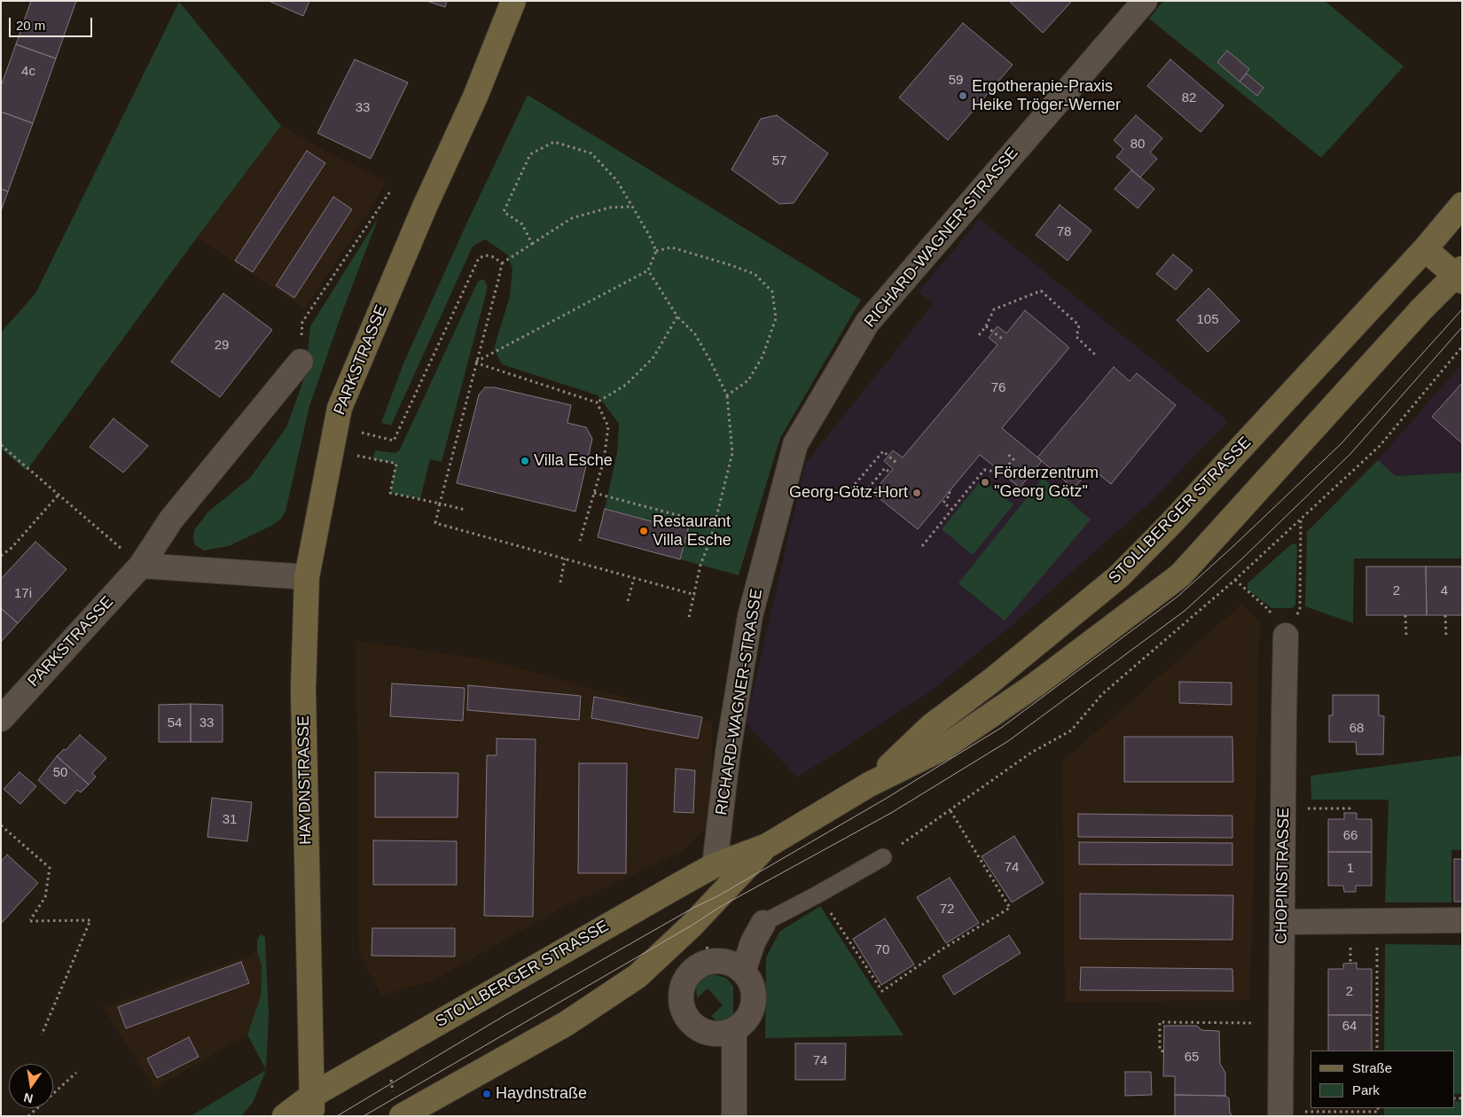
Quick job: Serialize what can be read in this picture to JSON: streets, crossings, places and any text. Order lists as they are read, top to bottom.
{
  "streets": {
    "main road": ["PARKSTRASSE", "STOLLBERGER STRASSE", "HAYDNSTRASSE"],
    "street": ["RICHARD-WAGNER-STRASSE", "CHOPINSTRASSE"]
  },
  "crossings": [
    ["RICHARD-WAGNER-STRASSE", "STOLLBERGER STRASSE"],
    ["PARKSTRASSE", "HAYDNSTRASSE"],
    ["STOLLBERGER STRASSE", "HAYDNSTRASSE"]
  ],
  "places": [
    "Ergotherapie-Praxis Heike Tröger-Werner",
    "Villa Esche",
    "Förderzentrum \"Georg Götz\"",
    "Georg-Götz-Hort",
    "Restaurant Villa Esche",
    "Haydnstraße"
  ],
  "house_numbers": [
    "4c",
    "59",
    "82",
    "33",
    "80",
    "57",
    "78",
    "105",
    "29",
    "76",
    "2",
    "4",
    "17i",
    "54",
    "33",
    "68",
    "50",
    "31",
    "66",
    "74",
    "1",
    "72",
    "70",
    "2",
    "64",
    "65",
    "74"
  ],
  "legend": ["Straße", "Park"],
  "scale_bar": "20 m",
  "north": "bottom"
}
